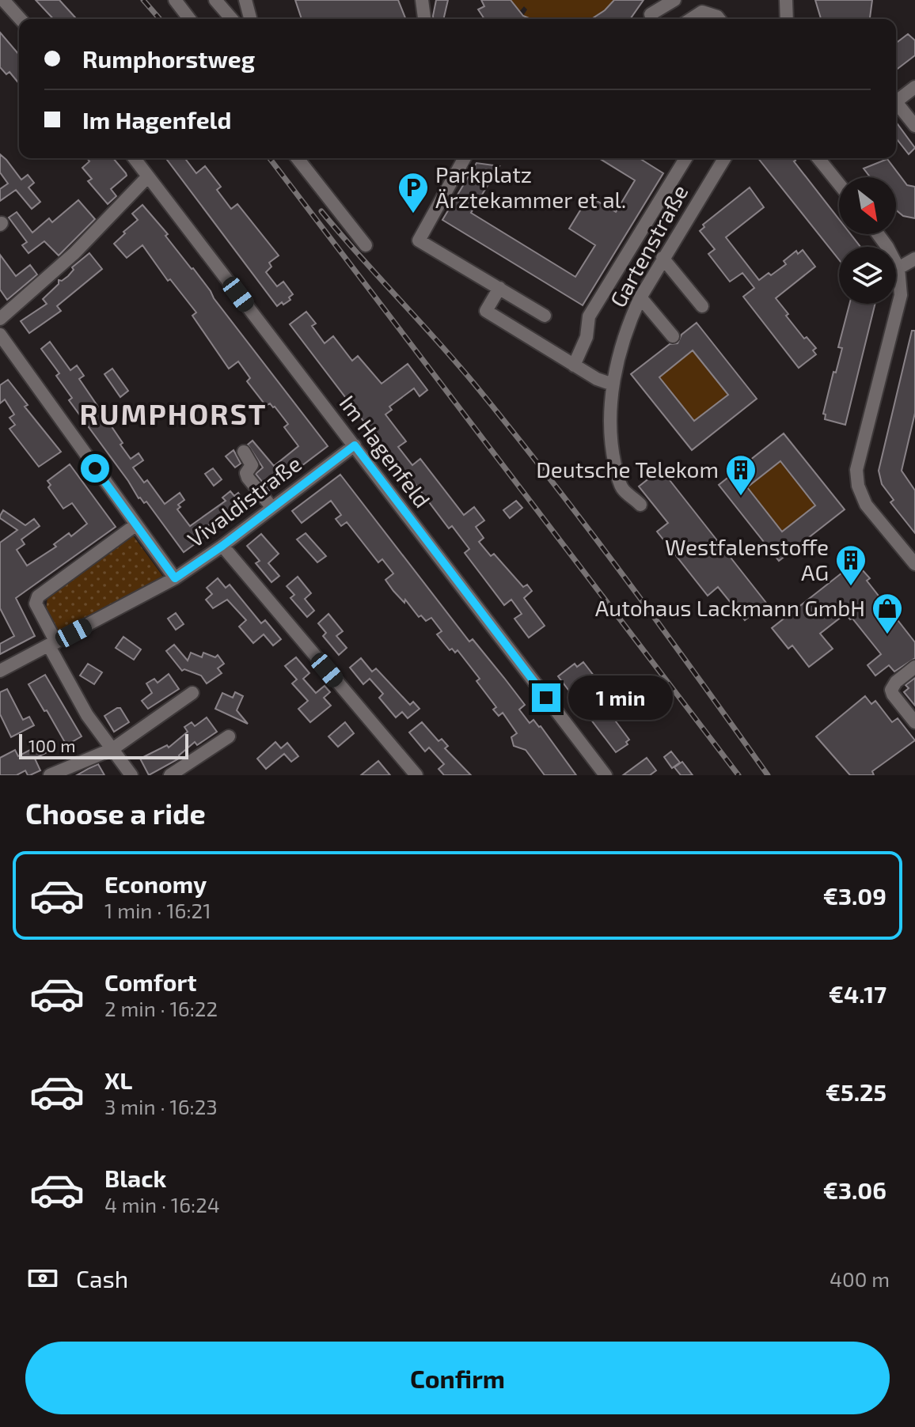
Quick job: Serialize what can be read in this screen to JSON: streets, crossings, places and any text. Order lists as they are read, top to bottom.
{
  "streets": {
    "street": ["Gartenstraße", "Im Hagenfeld", "Vivaldistraße"]
  },
  "crossings": [
    ["Im Hagenfeld", "Vivaldistraße"]
  ],
  "districts": ["RUMPHORST"],
  "places": {
    "parking": ["Parkplatz Ärztekammer et al."],
    "building": ["Deutsche Telekom", "Westfalenstoffe AG"],
    "shop": ["Autohaus Lackmann GmbH"]
  },
  "scale_bar": "100 m",
  "north": "bottom right",
  "page": {
    "banner": ["Rumphorstweg", "Im Hagenfeld"],
    "bubble": "1 min",
    "scale": "100 m",
    "heading": "Choose a ride",
    "list": [
      {
        "name": "Economy",
        "note": "1 min · 16:21",
        "value": "€3.09"
      },
      {
        "name": "Comfort",
        "note": "2 min · 16:22",
        "value": "€4.17"
      },
      {
        "name": "XL",
        "note": "3 min · 16:23",
        "value": "€5.25"
      },
      {
        "name": "Black",
        "note": "4 min · 16:24",
        "value": "€3.06"
      }
    ],
    "pay": ["Cash", "400 m"],
    "buttons": "Confirm"
  }
}
